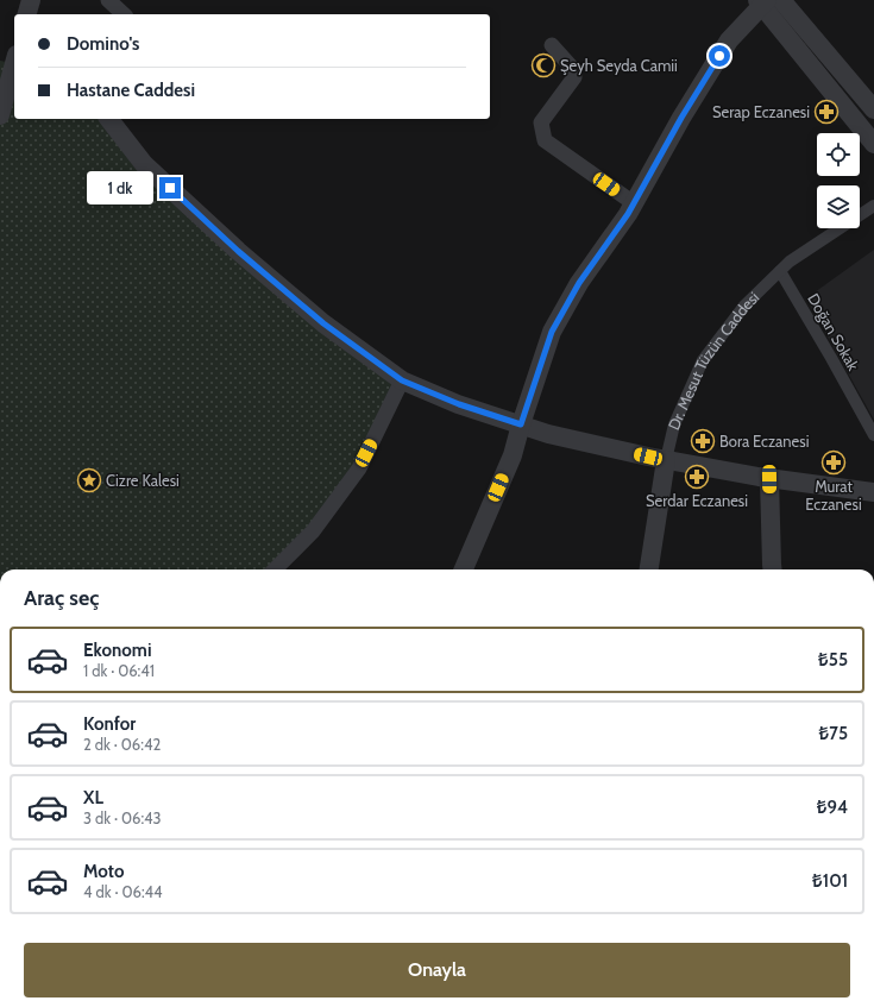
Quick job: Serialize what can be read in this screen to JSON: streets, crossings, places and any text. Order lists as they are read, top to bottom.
{
  "streets": {
    "street": ["Doğan Sokak", "Dr. Mesut Tüzün Caddesi"]
  },
  "crossings": [
    ["Doğan Sokak", "Dr. Mesut Tüzün Caddesi"]
  ],
  "places": {
    "mosque": ["Şeyh Seyda Camii"],
    "pharmacy": [
      "Serap Eczanesi",
      "Bora Eczanesi",
      "Murat Eczanesi",
      "Serdar Eczanesi"
    ],
    "place": ["Cizre Kalesi"]
  },
  "page": {
    "banner": ["Domino's", "Hastane Caddesi"],
    "bubble": "1 dk",
    "heading": "Araç seç",
    "list": [
      {
        "name": "Ekonomi",
        "note": "1 dk · 06:41",
        "value": "₺55"
      },
      {
        "name": "Konfor",
        "note": "2 dk · 06:42",
        "value": "₺75"
      },
      {
        "name": "XL",
        "note": "3 dk · 06:43",
        "value": "₺94"
      },
      {
        "name": "Moto",
        "note": "4 dk · 06:44",
        "value": "₺101"
      }
    ],
    "buttons": "Onayla"
  }
}
